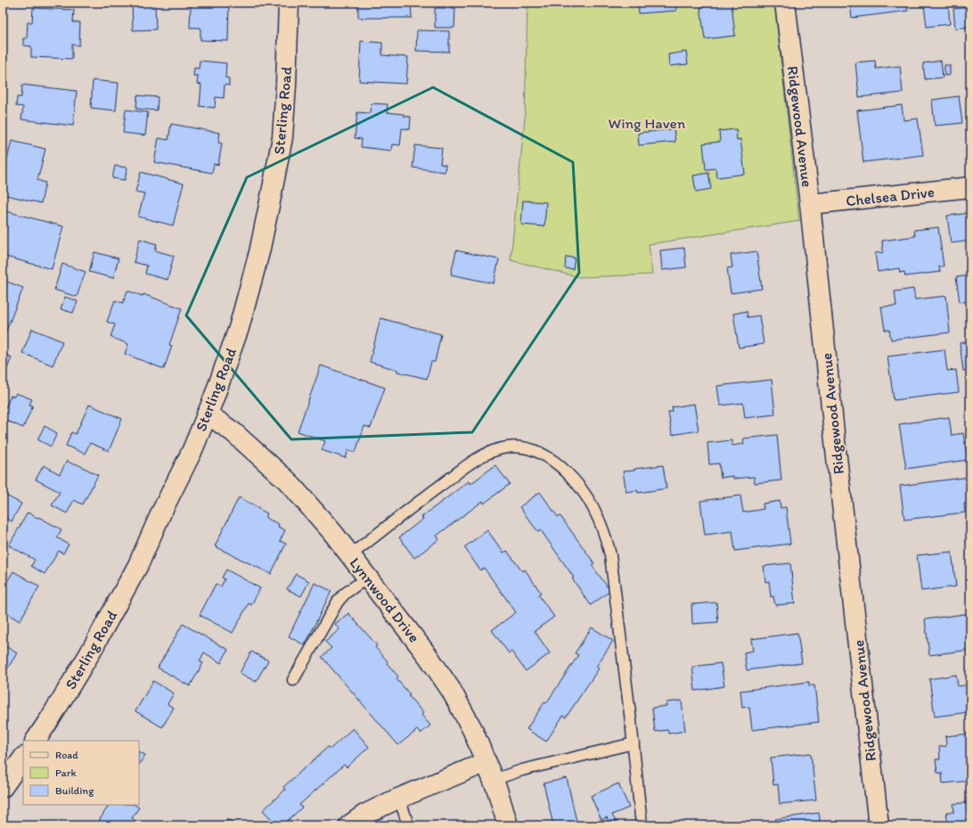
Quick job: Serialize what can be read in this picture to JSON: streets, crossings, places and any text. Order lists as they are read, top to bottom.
{
  "streets": {
    "street": [
      "Sterling Road",
      "Ridgewood Avenue",
      "Chelsea Drive",
      "Lynnwood Drive"
    ]
  },
  "crossings": [
    ["Sterling Road", "Lynnwood Drive"],
    ["Ridgewood Avenue", "Chelsea Drive"]
  ],
  "parks": ["Wing Haven"],
  "legend": ["Road", "Park", "Building"]
}
